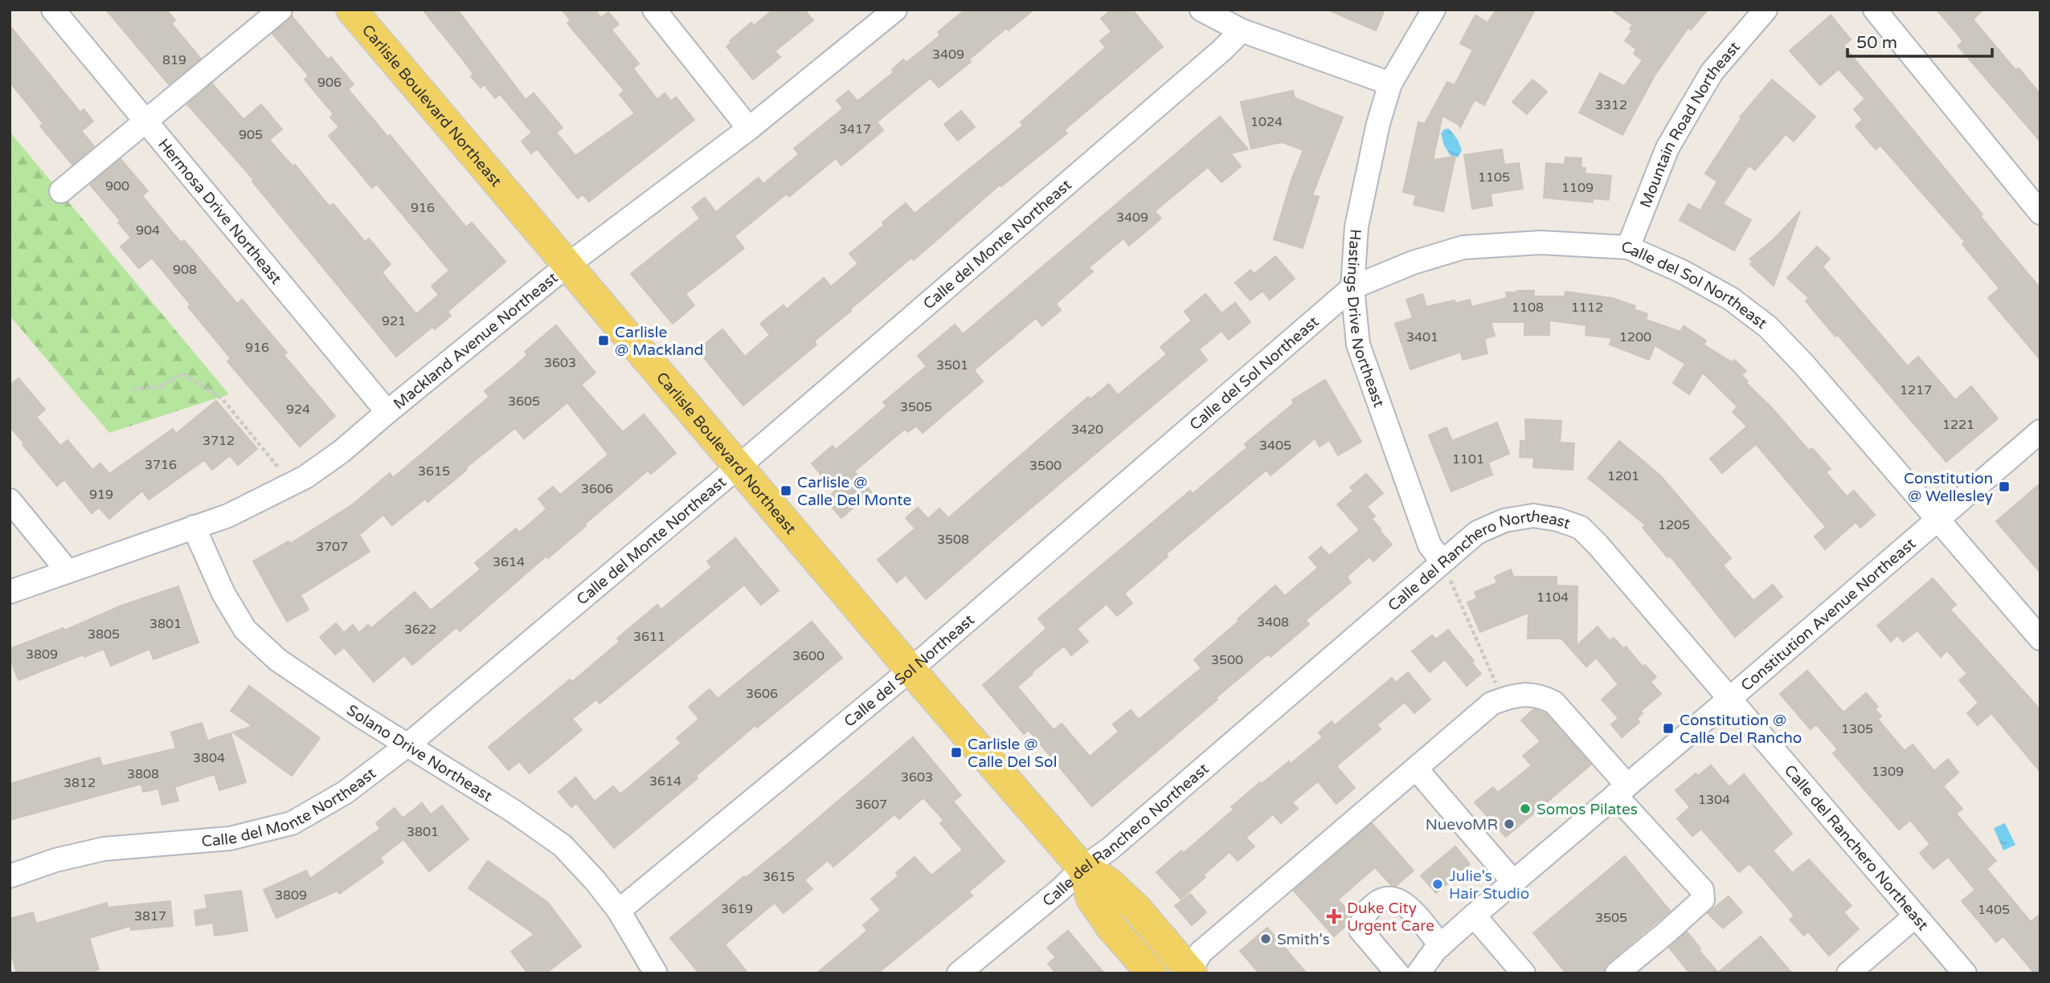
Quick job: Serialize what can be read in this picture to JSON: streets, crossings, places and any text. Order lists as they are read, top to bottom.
{
  "streets": {
    "main road": ["Carlisle Boulevard Northeast"],
    "street": [
      "Mountain Road Northeast",
      "Hermosa Drive Northeast",
      "Calle del Monte Northeast",
      "Calle del Sol Northeast",
      "Hastings Drive Northeast",
      "Mackland Avenue Northeast",
      "Calle del Ranchero Northeast",
      "Constitution Avenue Northeast",
      "Solano Drive Northeast"
    ]
  },
  "crossings": [
    ["Carlisle Boulevard Northeast", "Calle del Monte Northeast"],
    ["Carlisle Boulevard Northeast", "Calle del Sol Northeast"],
    ["Carlisle Boulevard Northeast", "Mackland Avenue Northeast"],
    ["Carlisle Boulevard Northeast", "Calle del Ranchero Northeast"],
    ["Mountain Road Northeast", "Calle del Sol Northeast"],
    ["Hermosa Drive Northeast", "Mackland Avenue Northeast"],
    ["Calle del Monte Northeast", "Solano Drive Northeast"],
    ["Calle del Sol Northeast", "Hastings Drive Northeast"],
    ["Calle del Sol Northeast", "Constitution Avenue Northeast"],
    ["Calle del Sol Northeast", "Solano Drive Northeast"],
    ["Hastings Drive Northeast", "Calle del Ranchero Northeast"],
    ["Mackland Avenue Northeast", "Solano Drive Northeast"],
    ["Calle del Ranchero Northeast", "Constitution Avenue Northeast"]
  ],
  "places": {
    "transit": [
      "Carlisle @ Mackland",
      "Constitution @ Wellesley",
      "Carlisle @ Calle Del Monte",
      "Constitution @ Calle Del Rancho",
      "Carlisle @ Calle Del Sol"
    ],
    "other": [
      "Somos Pilates",
      "NuevoMR",
      "Julie's Hair Studio",
      "Smith's"
    ],
    "health": ["Duke City Urgent Care"]
  },
  "house_numbers": [
    "3409",
    "819",
    "906",
    "3312",
    "1024",
    "3417",
    "905",
    "1105",
    "900",
    "1109",
    "916",
    "3409",
    "904",
    "908",
    "1108",
    "1112",
    "921",
    "3401",
    "1200",
    "916",
    "3603",
    "3501",
    "1217",
    "3605",
    "3505",
    "924",
    "1221",
    "3420",
    "3712",
    "3405",
    "1101",
    "3716",
    "3500",
    "3615",
    "1201",
    "3606",
    "919",
    "1205",
    "3508",
    "3707",
    "3614",
    "1104",
    "3408",
    "3801",
    "3622",
    "3805",
    "3611",
    "3809",
    "3600",
    "3500",
    "3606",
    "1305",
    "3804",
    "1309",
    "3808",
    "3603",
    "3614",
    "3812",
    "1304",
    "3607",
    "3801",
    "3615",
    "3809",
    "3619",
    "1405",
    "3817",
    "3505"
  ],
  "scale_bar": "50 m"
}
